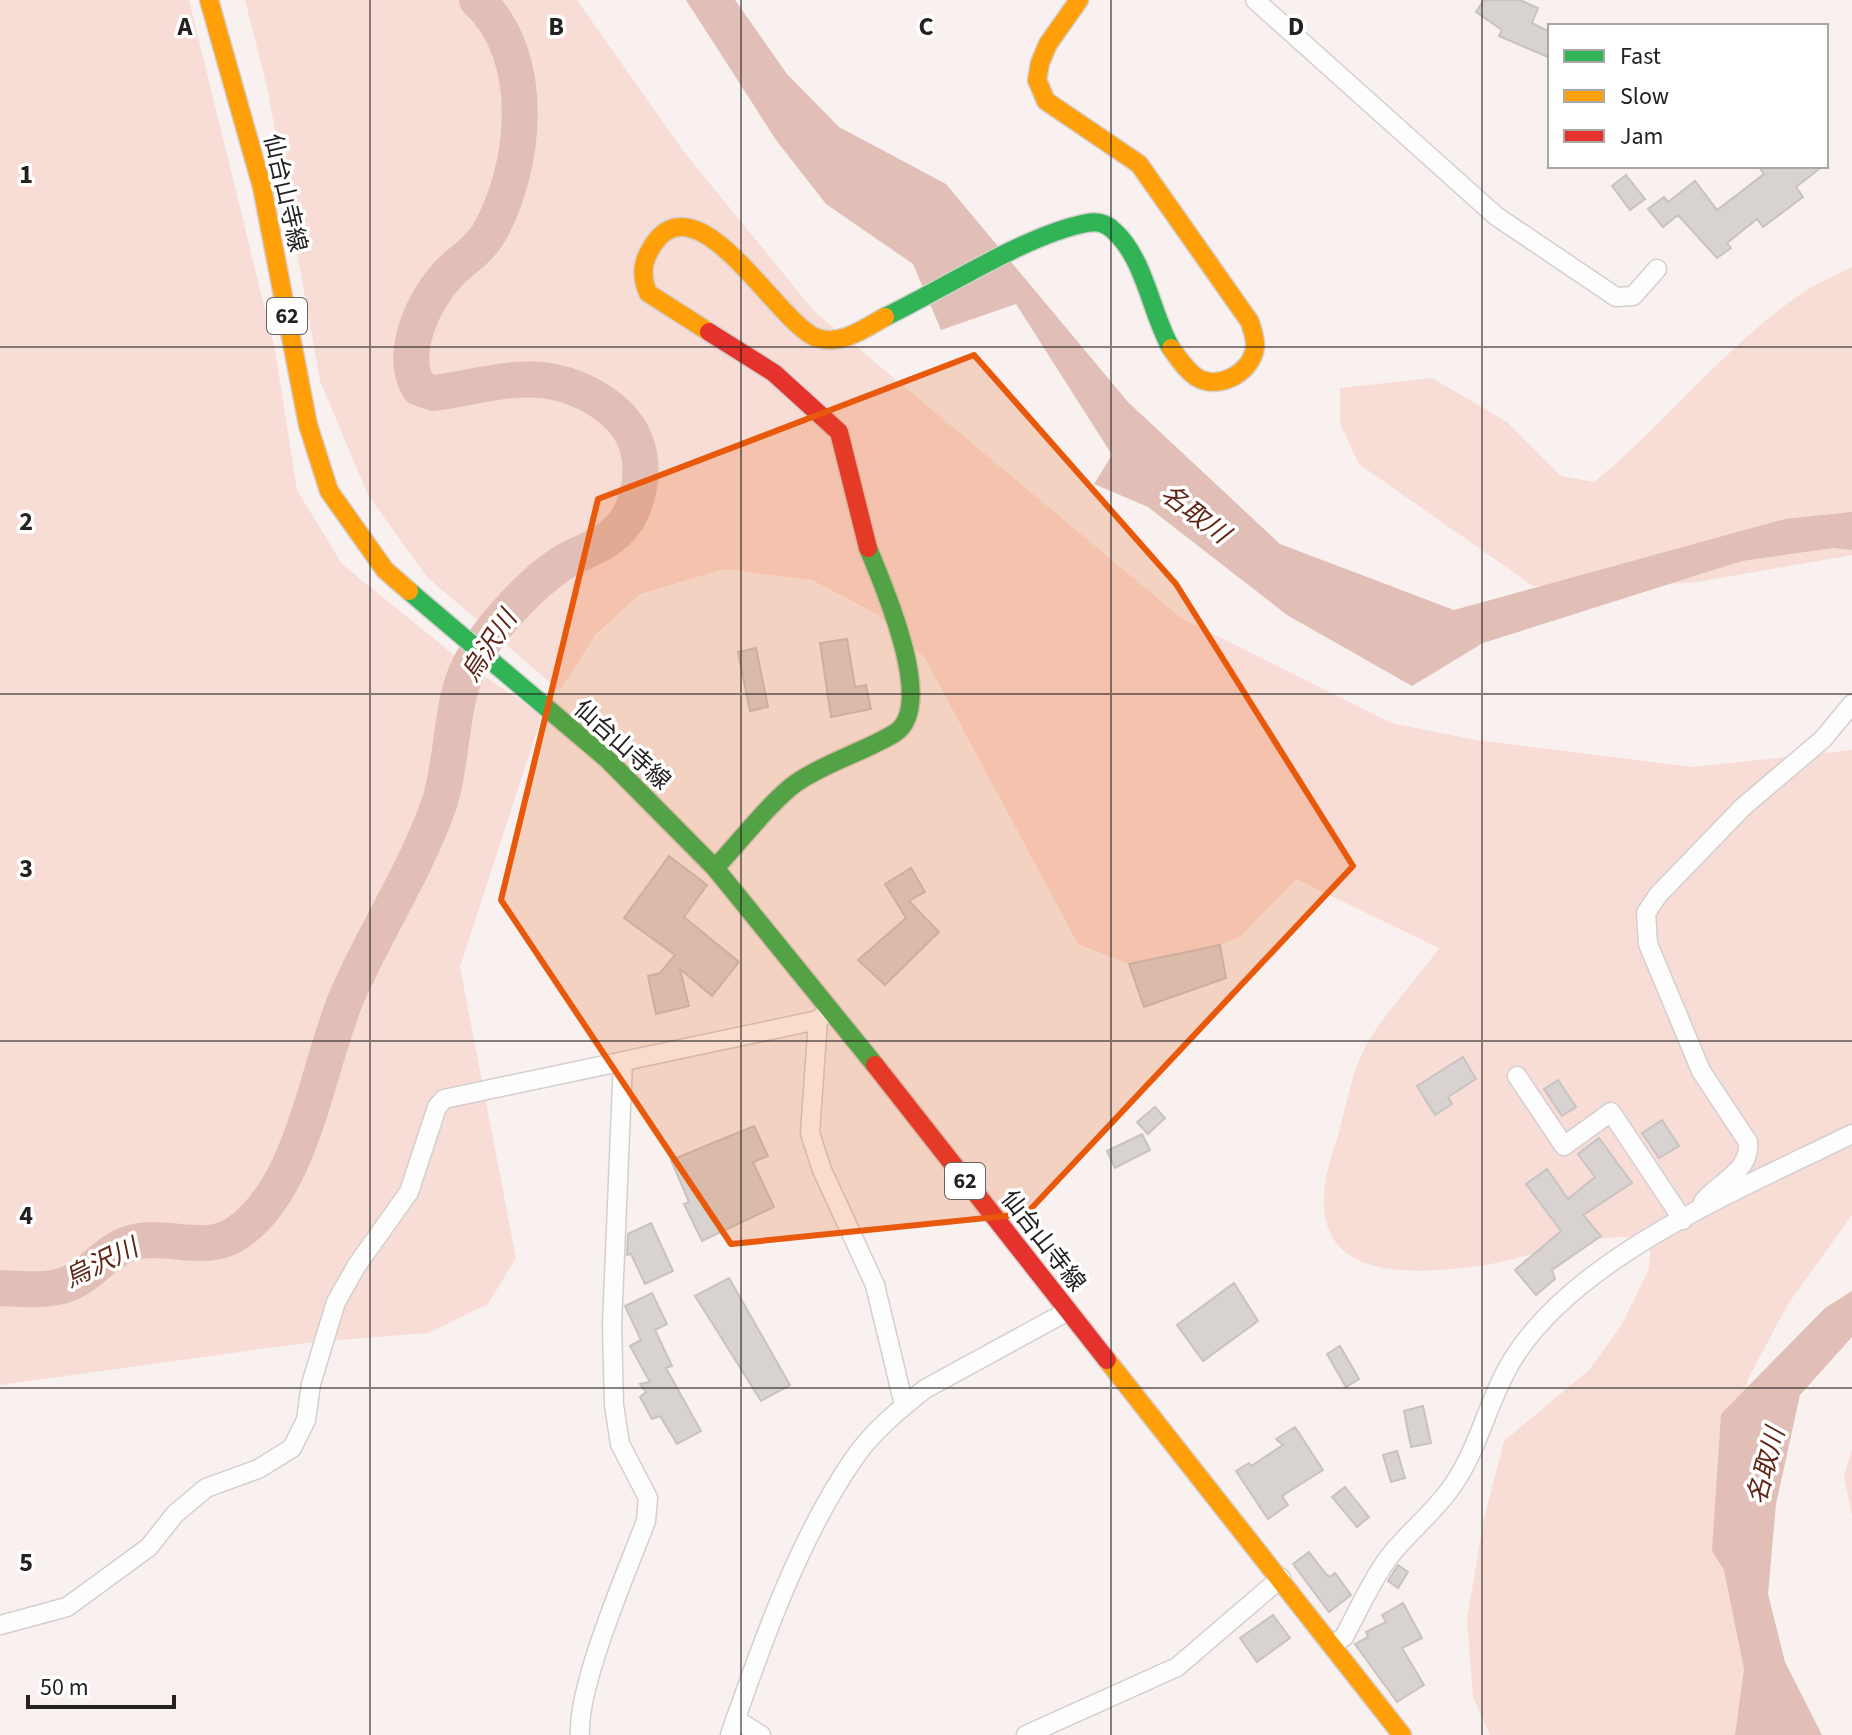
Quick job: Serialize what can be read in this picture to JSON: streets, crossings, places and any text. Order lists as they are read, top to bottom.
{
  "streets": {
    "main road": ["仙台山寺線", "62"]
  },
  "water": ["名取川", "烏沢川"],
  "legend": ["Fast", "Slow", "Jam"],
  "scale_bar": "50 m",
  "grid": {
    "columns": [
      "A",
      "B",
      "C",
      "D"
    ],
    "rows": [
      "1",
      "2",
      "3",
      "4",
      "5"
    ]
  }
}
